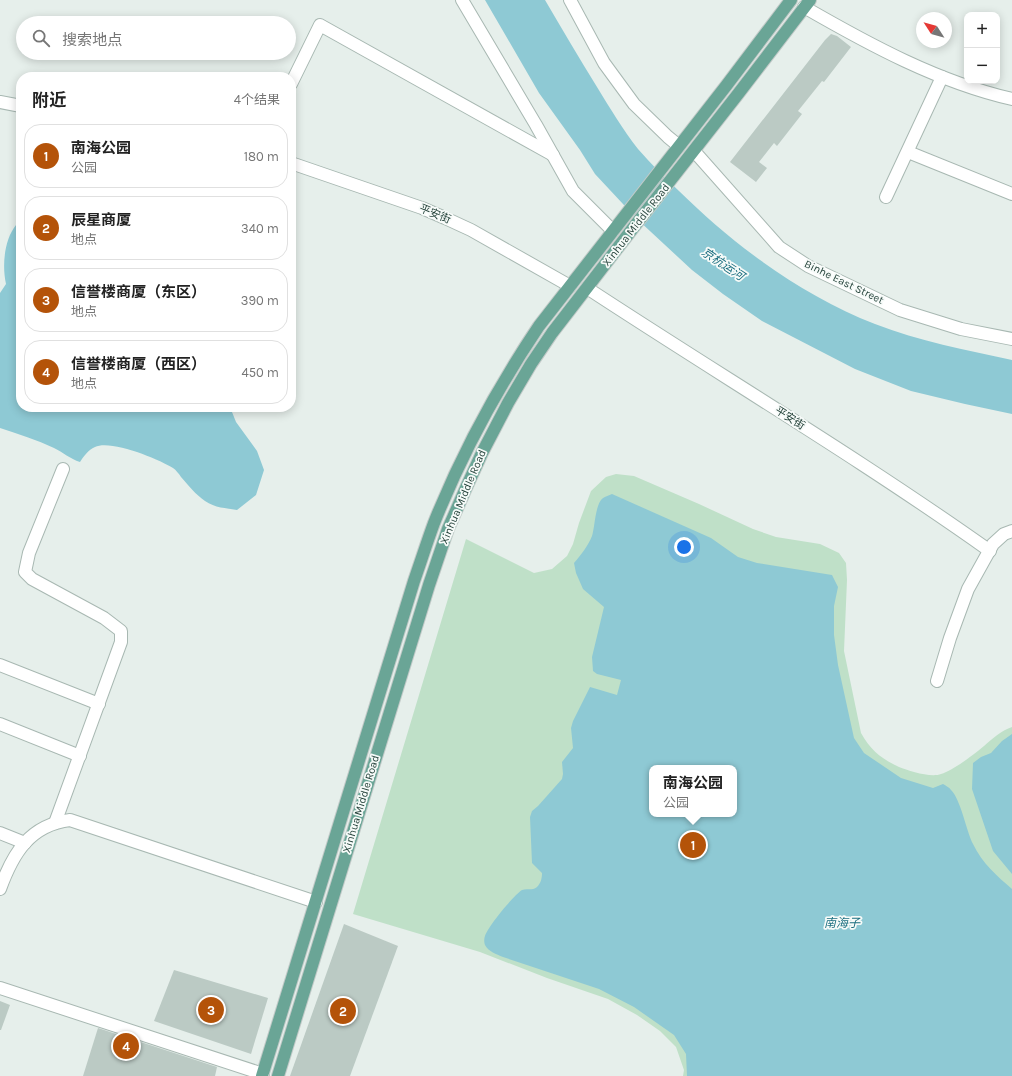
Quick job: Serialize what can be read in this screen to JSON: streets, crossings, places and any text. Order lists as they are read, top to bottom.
{
  "streets": {
    "main road": ["Xinhua Middle Road"],
    "street": ["平安街", "Binhe East Street"]
  },
  "crossings": [
    ["平安街", "Xinhua Middle Road"],
    ["Xinhua Middle Road", "Binhe East Street"]
  ],
  "water": ["京杭运河", "南海子"],
  "north": "top left",
  "page": {
    "map_buttons": ["+", "−"],
    "search": "搜索地点",
    "heading": ["附近", "4个结果"],
    "list": [
      {
        "mark": "1",
        "name": "南海公园",
        "note": "公园",
        "value": "180 m"
      },
      {
        "mark": "2",
        "name": "辰星商厦",
        "note": "地点",
        "value": "340 m"
      },
      {
        "mark": "3",
        "name": "信誉楼商厦（东区）",
        "note": "地点",
        "value": "390 m"
      },
      {
        "mark": "4",
        "name": "信誉楼商厦（西区）",
        "note": "地点",
        "value": "450 m"
      }
    ],
    "popup": ["南海公园", "公园"],
    "pins": [
      "1",
      "3",
      "2",
      "4"
    ]
  }
}
